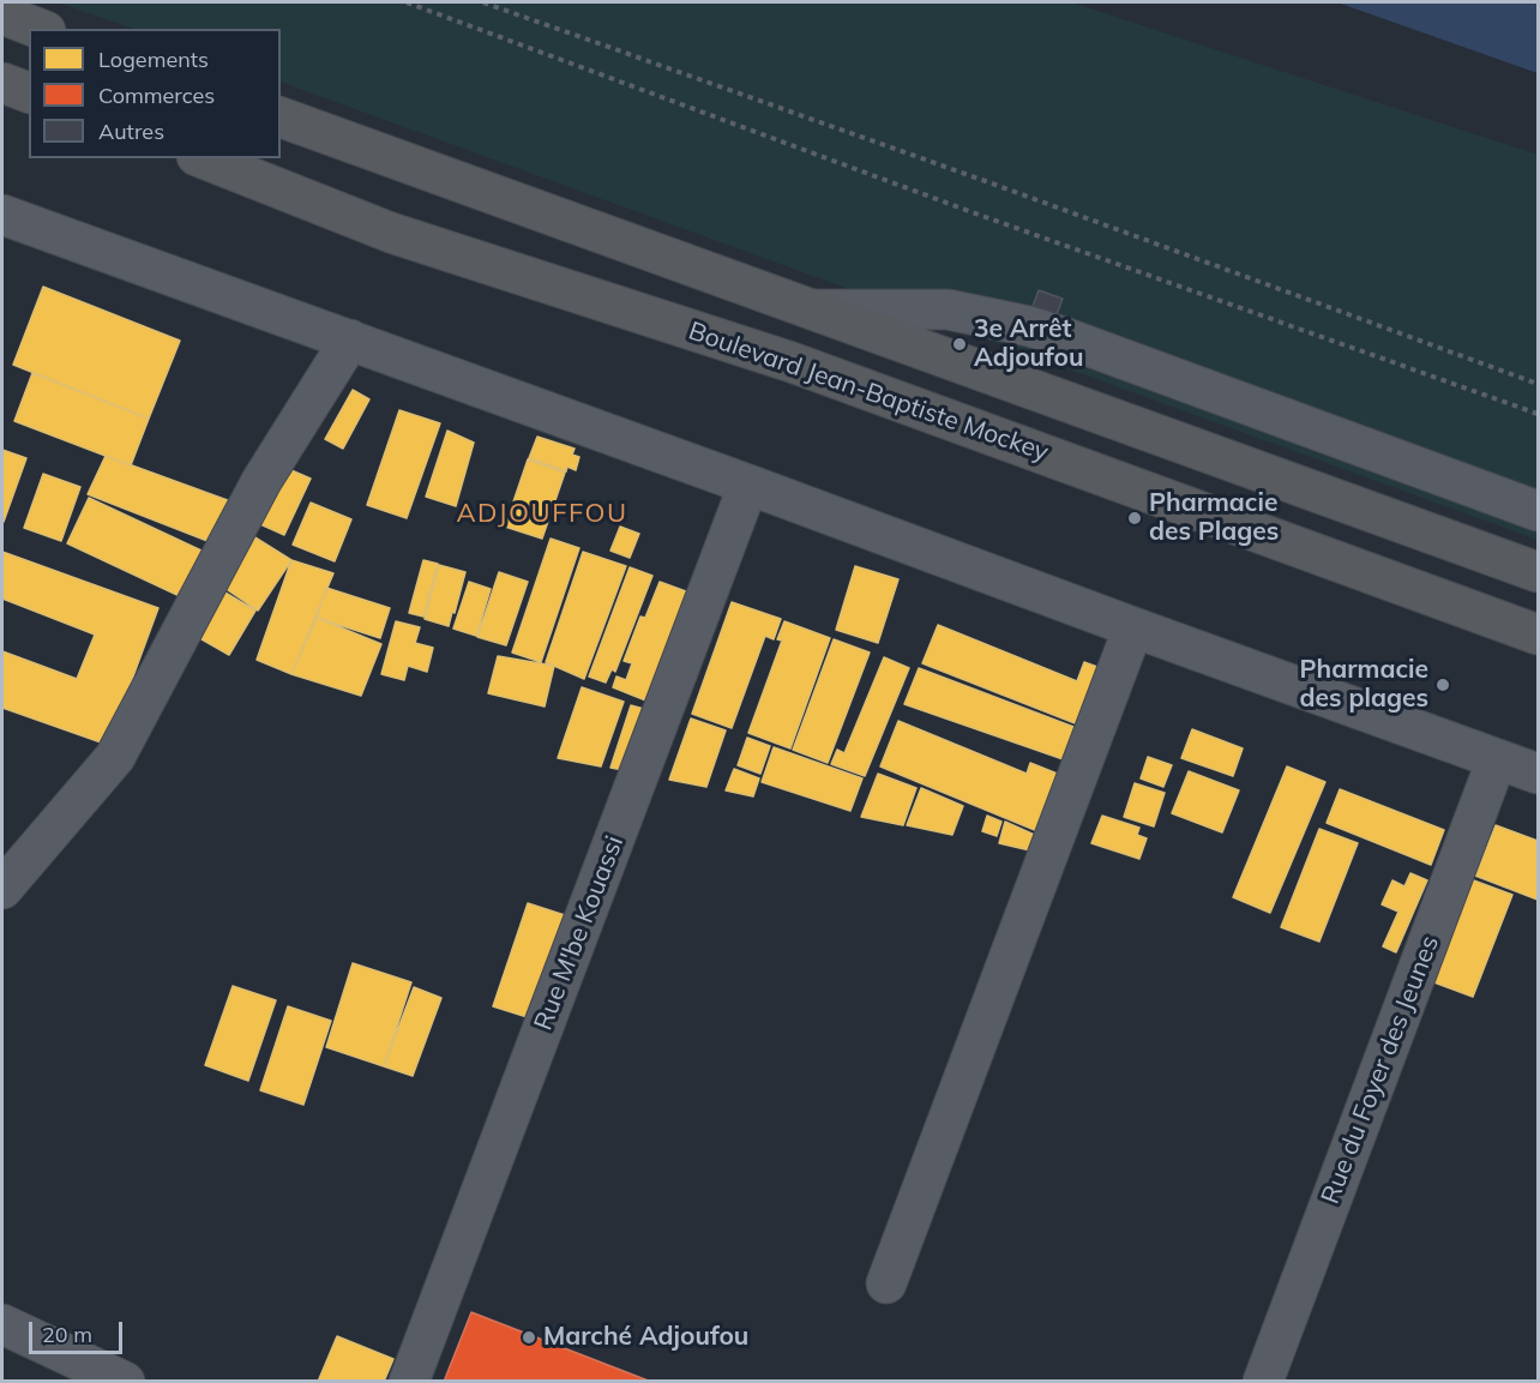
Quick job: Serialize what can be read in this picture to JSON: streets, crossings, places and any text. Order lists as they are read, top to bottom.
{
  "streets": {
    "highway": ["Boulevard Jean-Baptiste Mockey"],
    "street": ["Rue M'be Kouassi", "Rue du Foyer des Jeunes"]
  },
  "districts": ["ADJOUFFOU"],
  "places": [
    "3e Arrêt Adjoufou",
    "Pharmacie des Plages",
    "Pharmacie des plages",
    "Marché Adjoufou"
  ],
  "legend": ["Logements", "Commerces", "Autres"],
  "scale_bar": "20 m"
}
